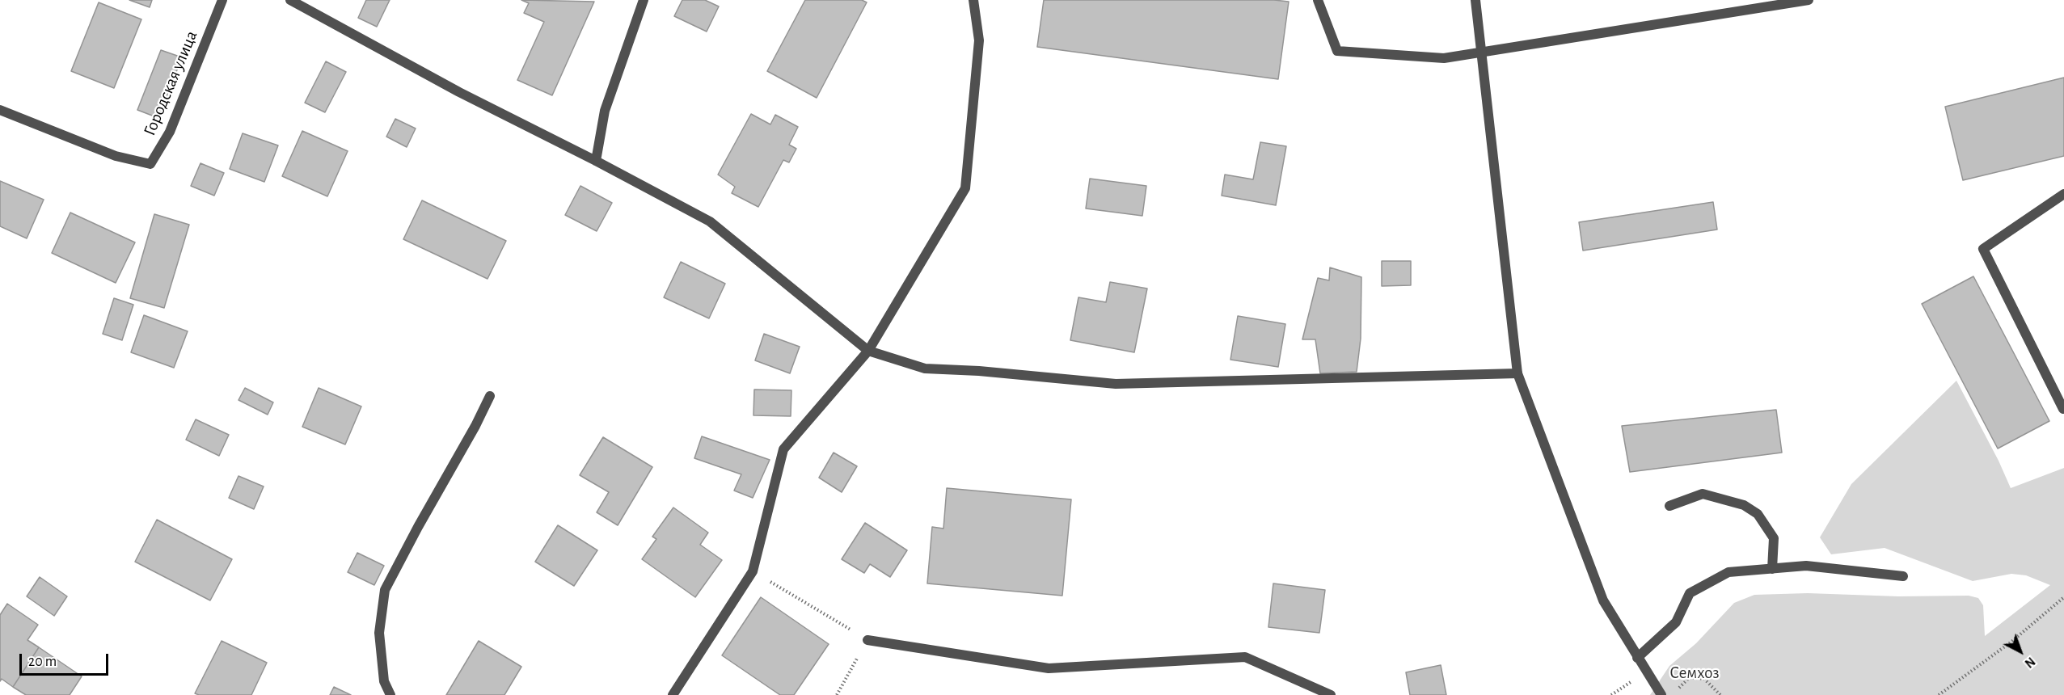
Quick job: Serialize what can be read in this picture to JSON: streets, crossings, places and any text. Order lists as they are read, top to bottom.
{
  "streets": {
    "street": ["Городская улица"]
  },
  "parks": ["Семхоз"],
  "scale_bar": "20 m",
  "north": "bottom right"
}
